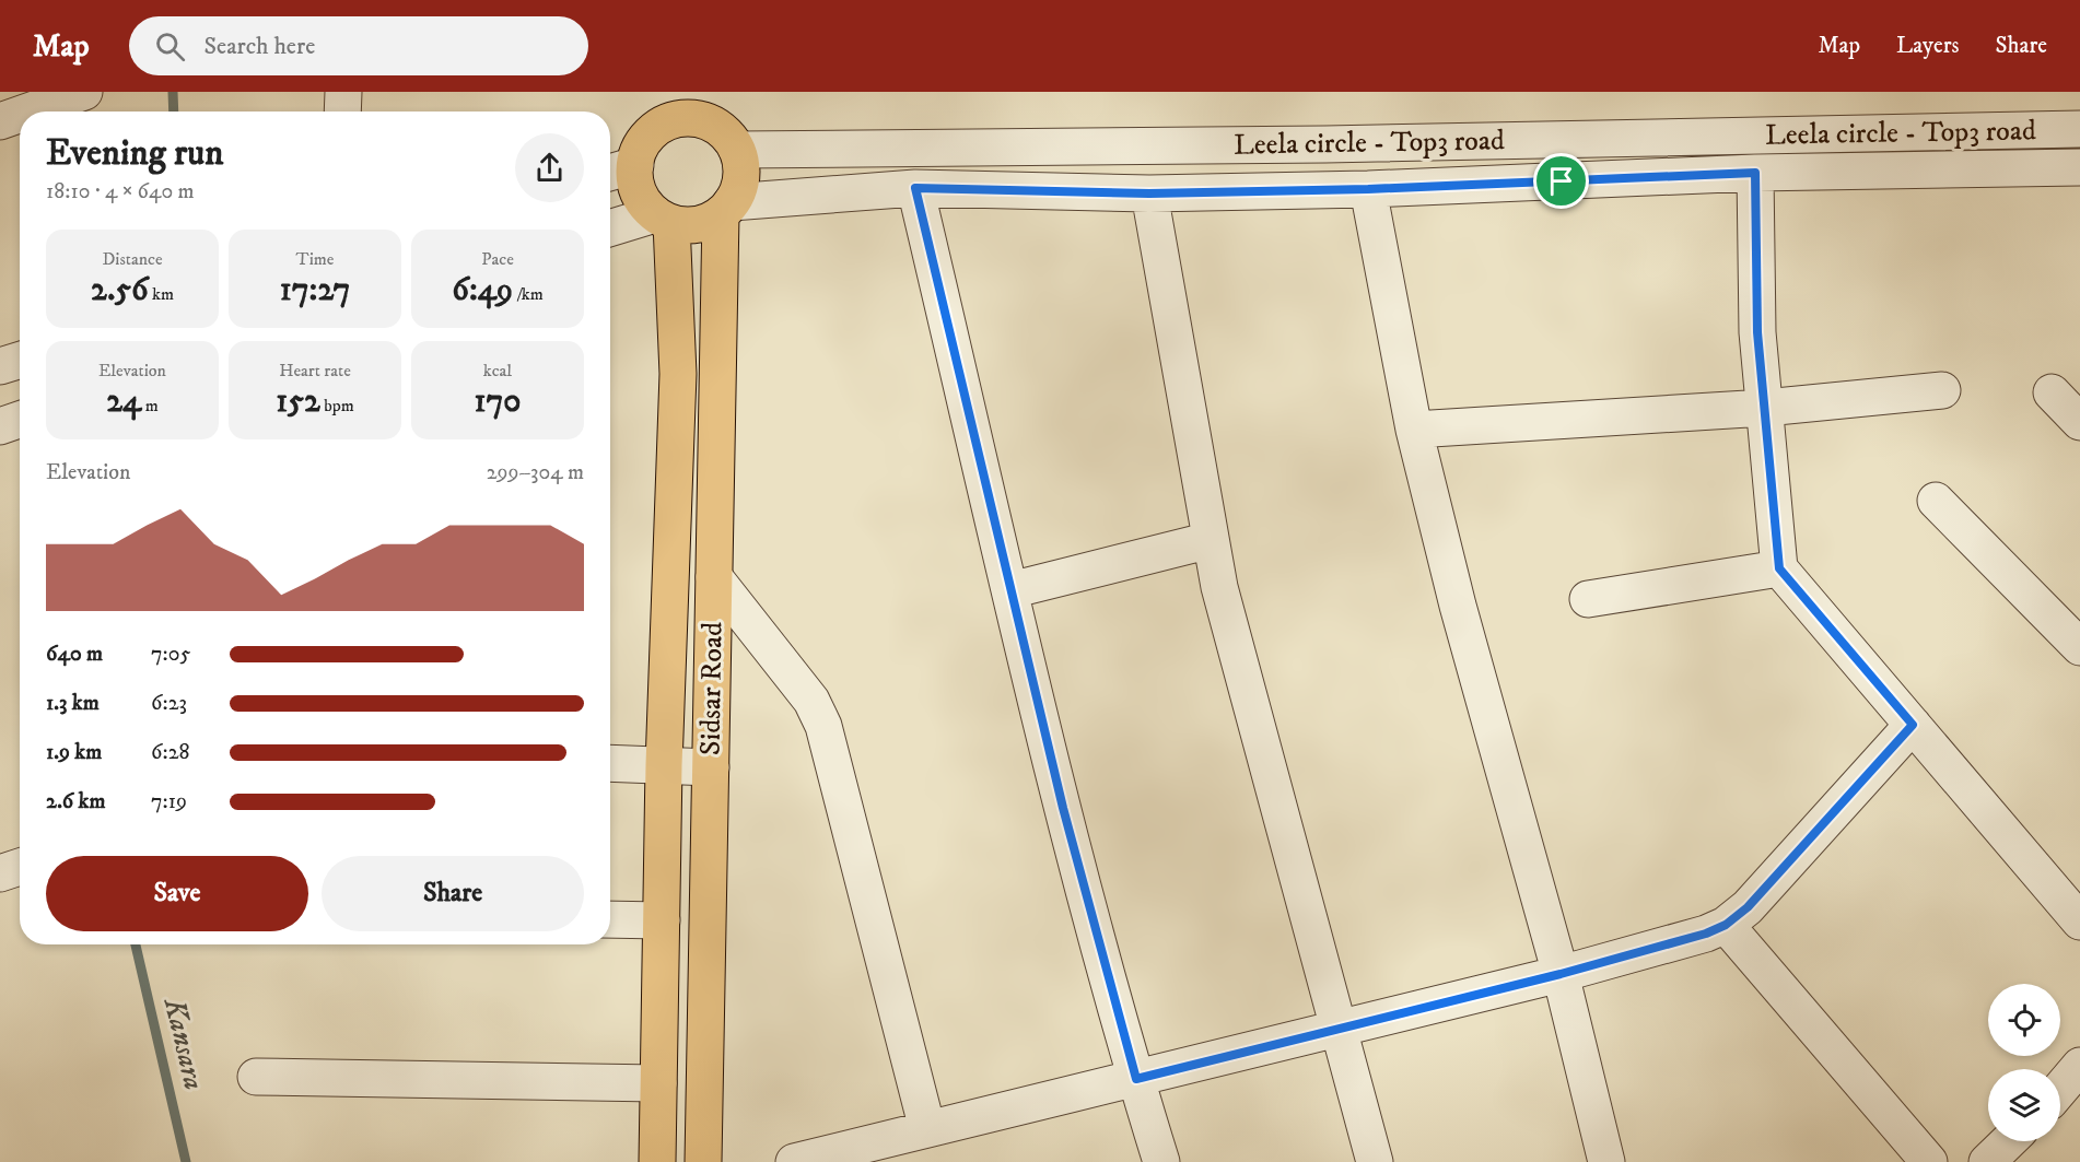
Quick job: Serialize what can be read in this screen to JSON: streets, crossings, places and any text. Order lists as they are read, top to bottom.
{
  "streets": {
    "main road": ["Sidsar Road"],
    "street": ["Leela circle - Top3 road"]
  },
  "crossings": [
    ["Leela circle - Top3 road", "Sidsar Road"]
  ],
  "water": ["Kansara"],
  "page": {
    "header": "Map",
    "search": "Search here",
    "nav": ["Map", "Layers", "Share"],
    "heading": ["Evening run", "18:10 · 4 × 640 m"],
    "stats": [
      ["Distance", "2.56 km"],
      ["Time", "17:27"],
      ["Pace", "6:49 /km"],
      ["Elevation", "24 m"],
      ["Heart rate", "152 bpm"],
      ["kcal", "170"]
    ],
    "chart": ["Elevation", "299–304 m"],
    "list": [
      {
        "name": "640 m",
        "note": "7:05"
      },
      {
        "name": "1.3 km",
        "note": "6:23"
      },
      {
        "name": "1.9 km",
        "note": "6:28"
      },
      {
        "name": "2.6 km",
        "note": "7:19"
      }
    ],
    "buttons": ["Save", "Share"]
  }
}
